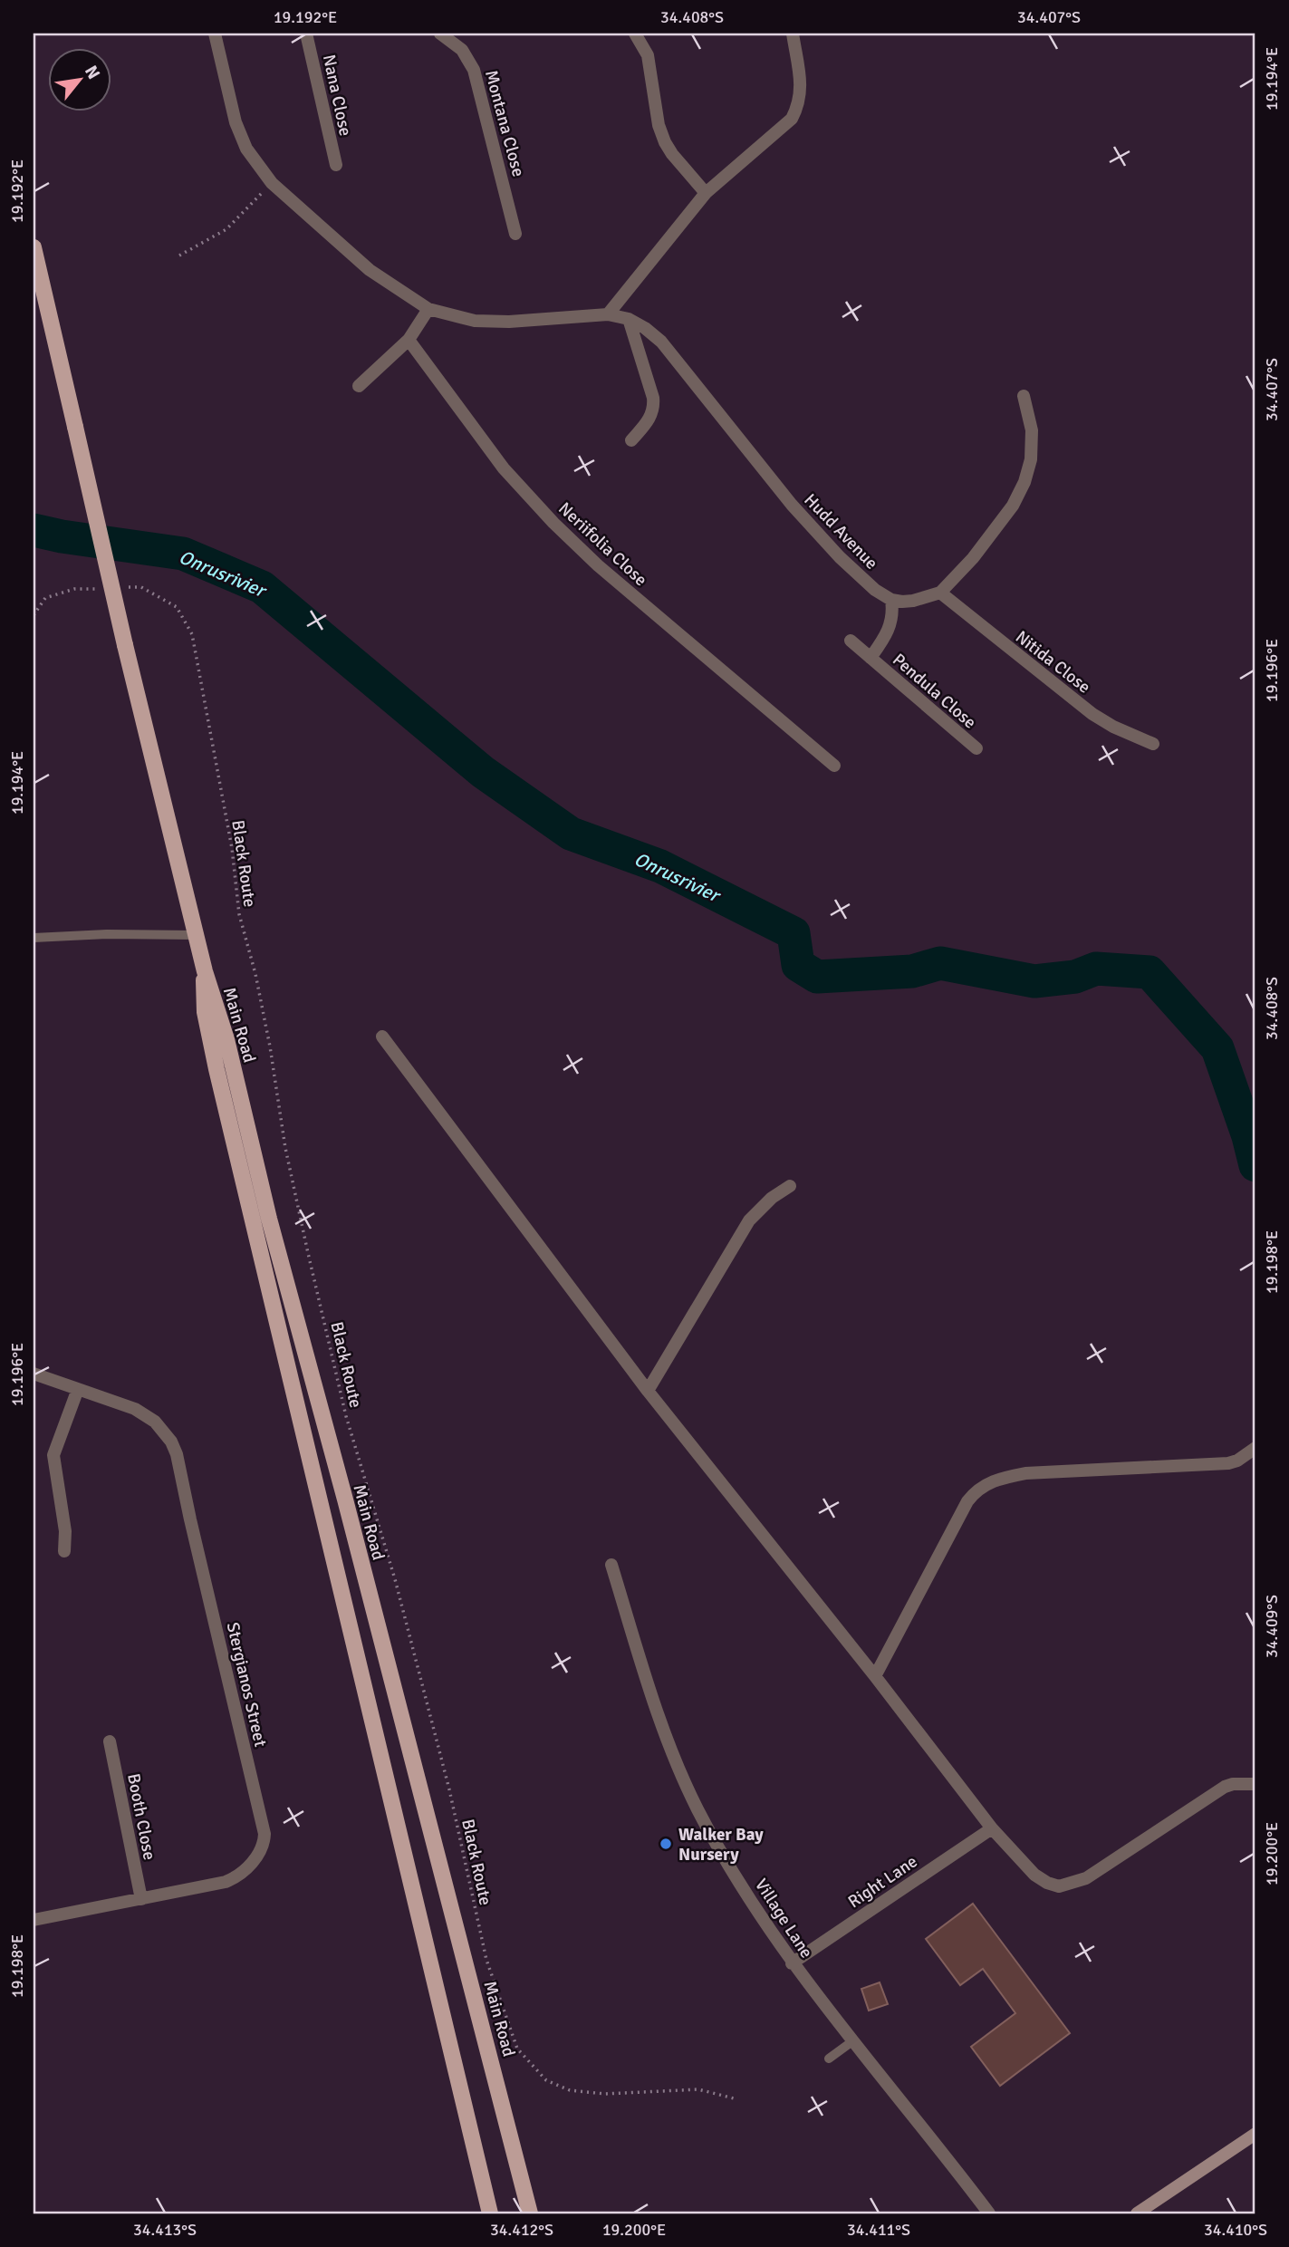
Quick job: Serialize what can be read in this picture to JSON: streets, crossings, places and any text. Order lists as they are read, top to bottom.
{
  "streets": {
    "main road": ["Main Road"],
    "street": [
      "Nana Close",
      "Montana Close",
      "Hudd Avenue",
      "Neriifolia Close",
      "Nitida Close",
      "Pendula Close",
      "Stergianos Street",
      "Booth Close",
      "Right Lane",
      "Village Lane"
    ],
    "path": ["Black Route"]
  },
  "crossings": [
    ["Hudd Avenue", "Pendula Close"],
    ["Stergianos Street", "Booth Close"],
    ["Right Lane", "Village Lane"]
  ],
  "water": ["Onrusrivier"],
  "places": ["Walker Bay Nursery"],
  "north": "top right",
  "coordinates": [
    "19.192°E",
    "34.408°S",
    "34.407°S",
    "19.194°E",
    "19.196°E",
    "19.198°E",
    "34.409°S",
    "19.200°E",
    "34.413°S",
    "34.412°S",
    "34.411°S",
    "34.410°S"
  ]
}
